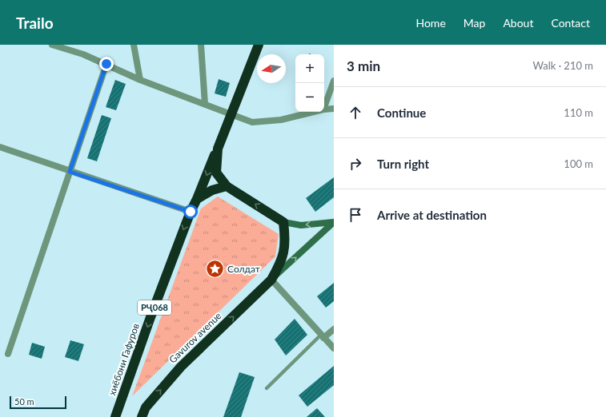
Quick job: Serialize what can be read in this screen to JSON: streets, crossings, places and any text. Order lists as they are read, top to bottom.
{
  "streets": {
    "highway": ["РҶ068", "Gavurov avenue", "хиёбони Гафуров"]
  },
  "crossings": [
    ["РҶ068", "Gavurov avenue"],
    ["РҶ068", "хиёбони Гафуров"]
  ],
  "one_way": ["Gavurov avenue", "хиёбони Гафуров"],
  "places": {
    "place": ["Солдат"]
  },
  "scale_bar": "50 m",
  "north": "left",
  "page": {
    "header": "Trailo",
    "nav": [
      "Home",
      "Map",
      "About",
      "Contact"
    ],
    "heading": ["3 min", "Walk · 210 m"],
    "map_buttons": ["+", "−"],
    "list": [
      ["Continue", "110 m"],
      ["Turn right", "100 m"],
      "Arrive at destination"
    ],
    "scale": "50 m"
  }
}
